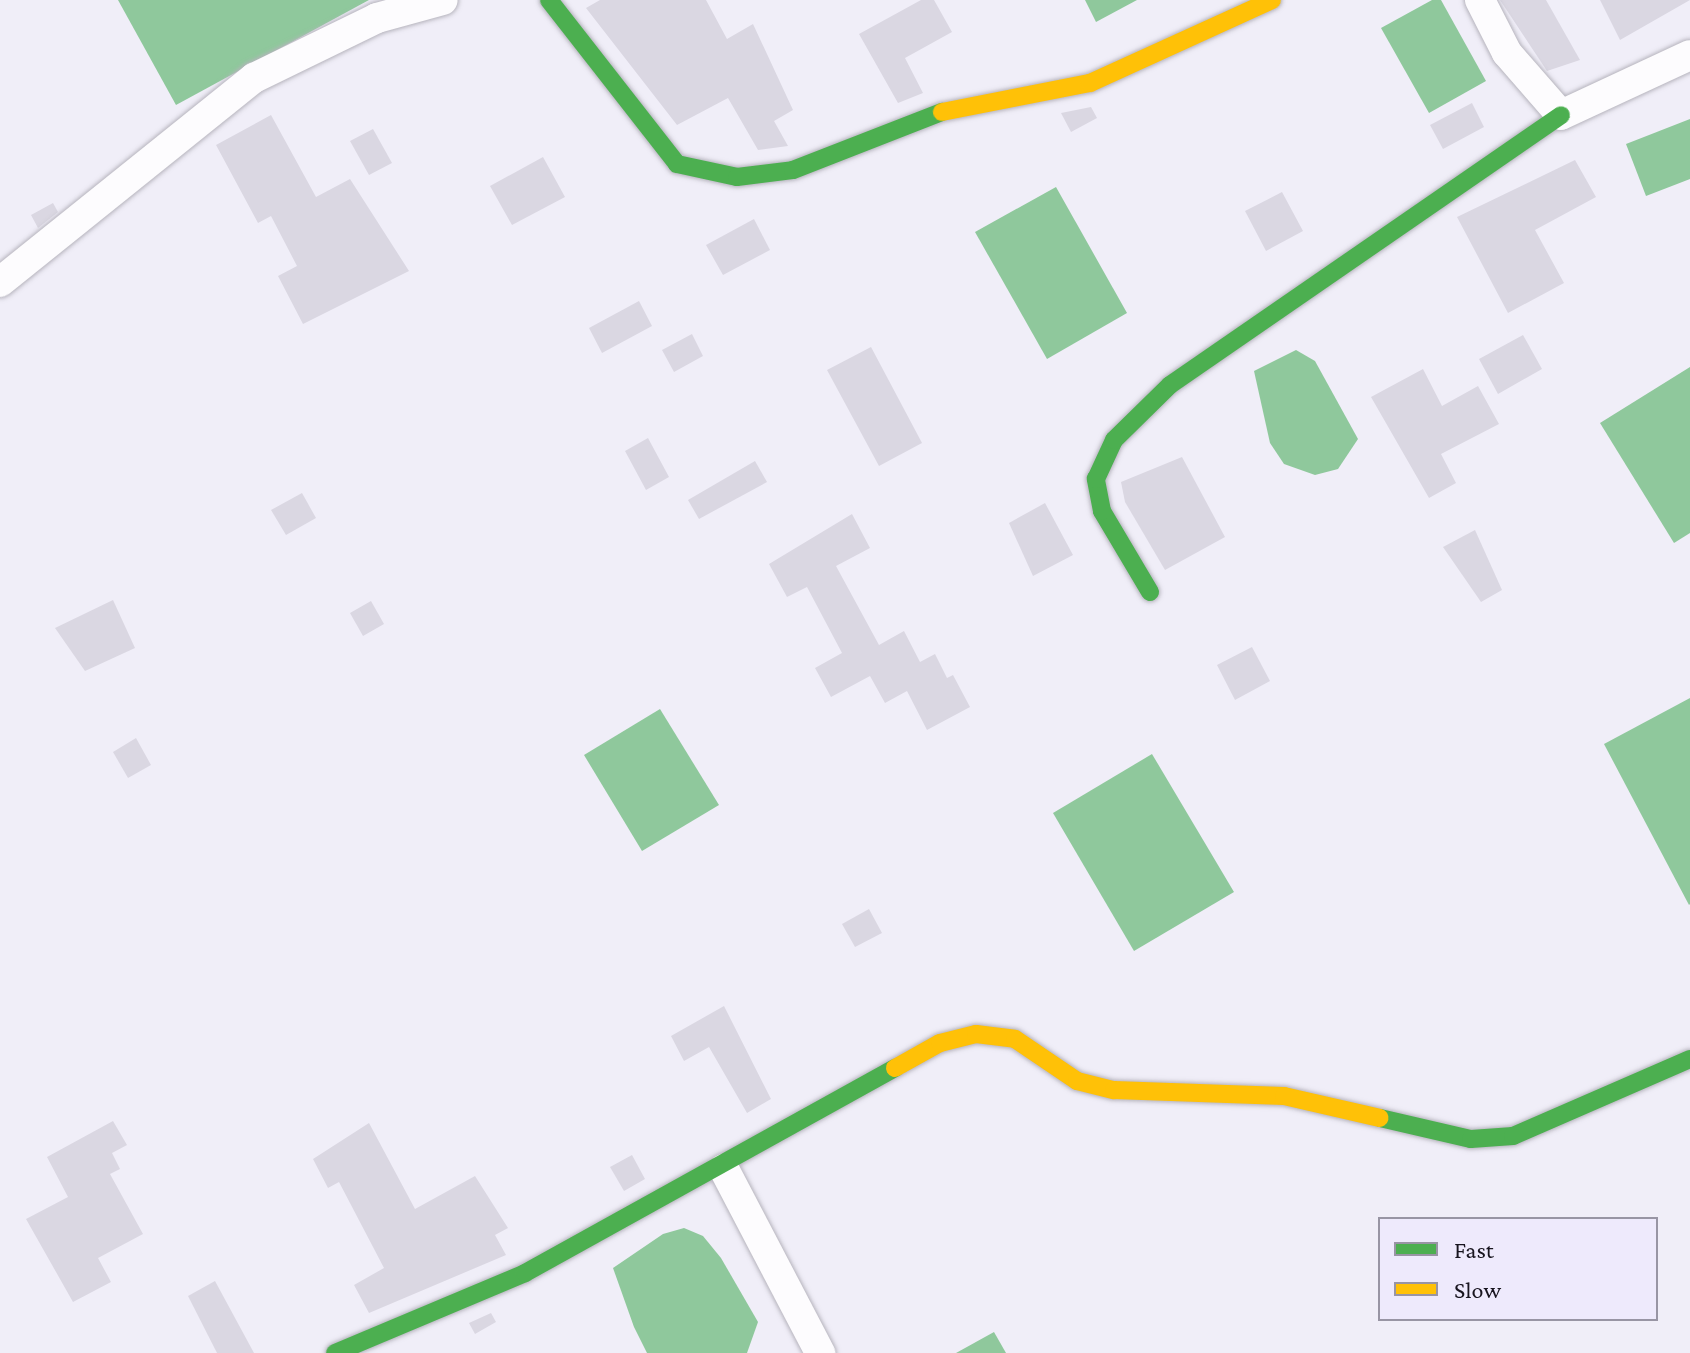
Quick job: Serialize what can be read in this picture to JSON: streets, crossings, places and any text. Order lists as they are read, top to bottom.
{
  "legend": ["Fast", "Slow"]
}
